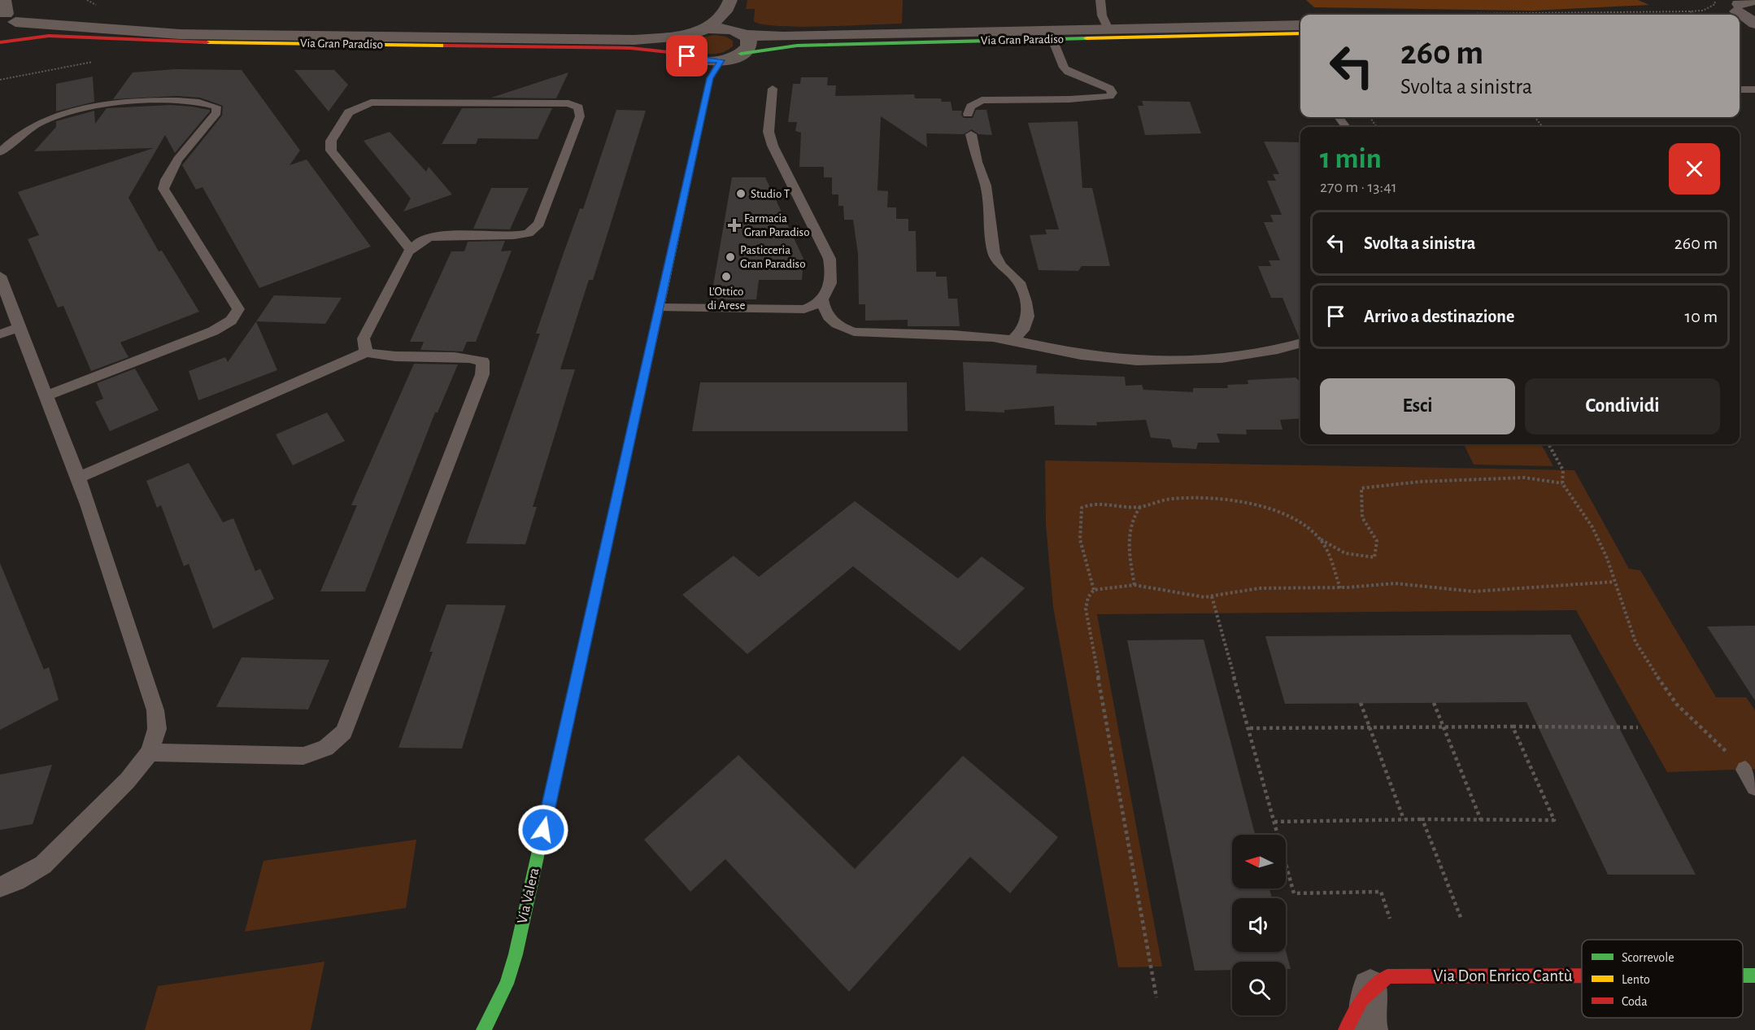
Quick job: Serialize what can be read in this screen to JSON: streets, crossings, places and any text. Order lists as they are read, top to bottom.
{
  "streets": {
    "street": ["Via Gran Paradiso", "Via Valera", "Via Don Enrico Cantù"]
  },
  "places": {
    "other": ["Studio T", "Pasticceria Gran Paradiso", "L'Ottico di Arese"],
    "health": ["Farmacia Gran Paradiso"]
  },
  "legend": ["Scorrevole", "Lento", "Coda"],
  "north": "left",
  "page": {
    "turn": ["260 m", "Svolta a sinistra"],
    "heading": ["1 min", "270 m · 13:41"],
    "list": [
      {
        "name": "Svolta a sinistra",
        "value": "260 m"
      },
      {
        "name": "Arrivo a destinazione",
        "value": "10 m"
      }
    ],
    "buttons": ["Esci", "Condividi"]
  }
}
